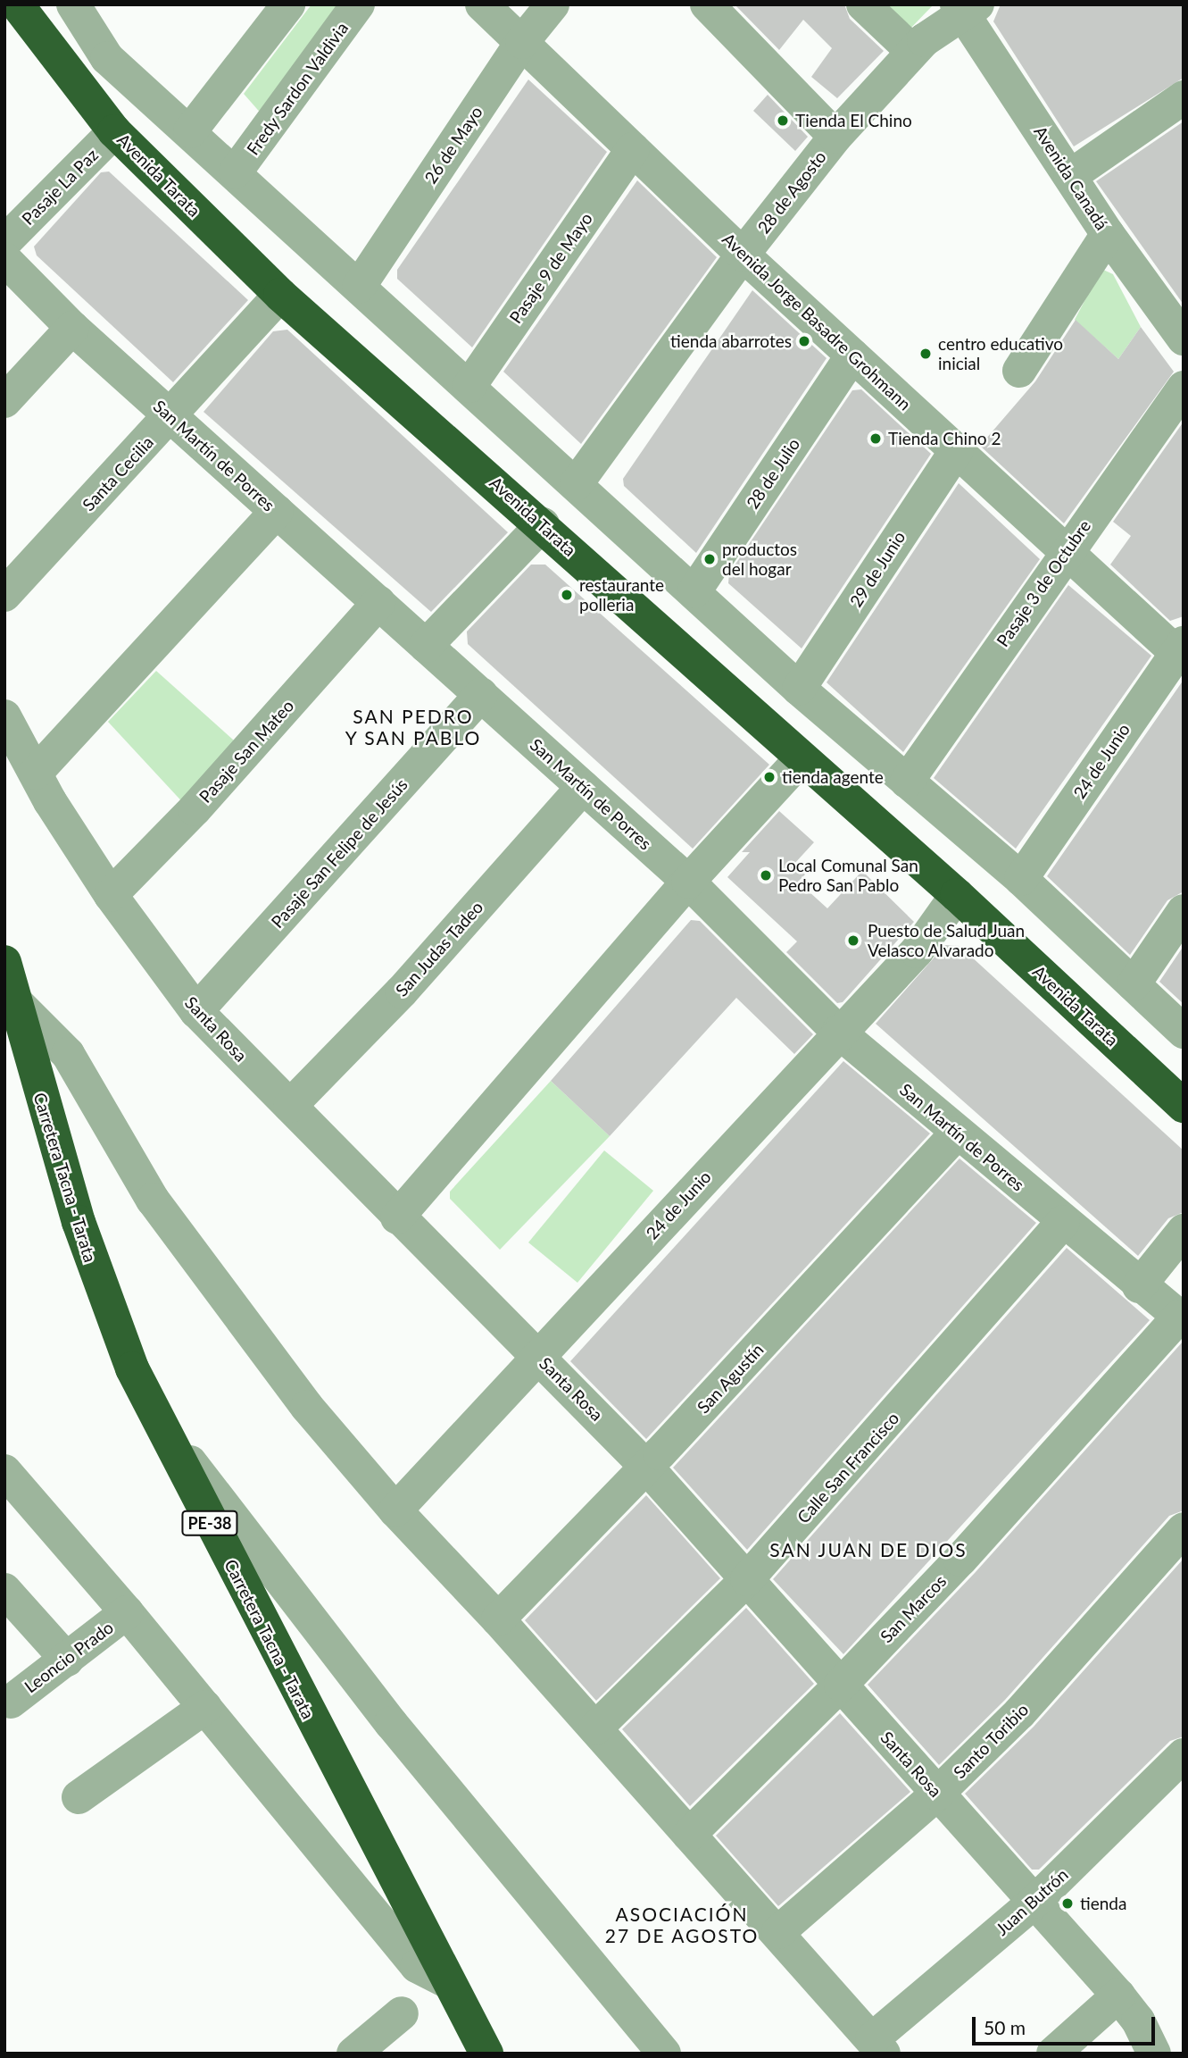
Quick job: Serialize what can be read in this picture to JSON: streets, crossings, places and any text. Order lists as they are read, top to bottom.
{
  "streets": {
    "highway": ["Avenida Tarata", "Carretera Tacna - Tarata", "PE-38"],
    "street": [
      "Fredy Sardon Valdivia",
      "26 de Mayo",
      "Avenida Canadá",
      "Pasaje La Paz",
      "28 de Agosto",
      "Pasaje 9 de Mayo",
      "Avenida Jorge Basadre Grohmann",
      "San Martín de Porres",
      "Santa Cecilia",
      "28 de Julio",
      "29 de Junio",
      "Pasaje 3 de Octubre",
      "Pasaje San Mateo",
      "24 de Junio",
      "Pasaje San Felipe de Jesús",
      "San Judas Tadeo",
      "Santa Rosa",
      "San Agustín",
      "Calle San Francisco",
      "San Marcos",
      "Leoncio Prado",
      "Santo Toribio",
      "Juan Butrón"
    ]
  },
  "crossings": [
    ["26 de Mayo", "Avenida Jorge Basadre Grohmann"],
    ["Avenida Tarata", "Pasaje La Paz"],
    ["Avenida Tarata", "Santa Cecilia"],
    ["Avenida Tarata", "24 de Junio"],
    ["Avenida Canadá", "28 de Agosto"],
    ["28 de Agosto", "Avenida Jorge Basadre Grohmann"],
    ["Pasaje 9 de Mayo", "Avenida Jorge Basadre Grohmann"],
    ["Avenida Jorge Basadre Grohmann", "28 de Julio"],
    ["Avenida Jorge Basadre Grohmann", "29 de Junio"],
    ["Avenida Jorge Basadre Grohmann", "Pasaje 3 de Octubre"],
    ["Avenida Jorge Basadre Grohmann", "24 de Junio"],
    ["San Martín de Porres", "Santa Cecilia"],
    ["San Martín de Porres", "Pasaje San Mateo"],
    ["San Martín de Porres", "24 de Junio"],
    ["San Martín de Porres", "Pasaje San Felipe de Jesús"],
    ["San Martín de Porres", "San Judas Tadeo"],
    ["San Martín de Porres", "San Agustín"],
    ["San Martín de Porres", "Calle San Francisco"],
    ["San Martín de Porres", "San Marcos"],
    ["Pasaje San Mateo", "Santa Rosa"],
    ["24 de Junio", "Santa Rosa"],
    ["Pasaje San Felipe de Jesús", "Santa Rosa"],
    ["San Judas Tadeo", "Santa Rosa"],
    ["Santa Rosa", "San Agustín"],
    ["Santa Rosa", "Calle San Francisco"],
    ["Santa Rosa", "San Marcos"],
    ["Santa Rosa", "Santo Toribio"],
    ["Santa Rosa", "Juan Butrón"]
  ],
  "districts": ["SAN PEDRO Y SAN PABLO", "SAN JUAN DE DIOS", "ASOCIACIÓN 27 DE AGOSTO"],
  "places": [
    "Tienda El Chino",
    "tienda abarrotes",
    "centro educativo inicial",
    "Tienda Chino 2",
    "productos del hogar",
    "restaurante polleria",
    "tienda agente",
    "Local Comunal San Pedro San Pablo",
    "Puesto de Salud Juan Velasco Alvarado",
    "tienda"
  ],
  "scale_bar": "50 m"
}
